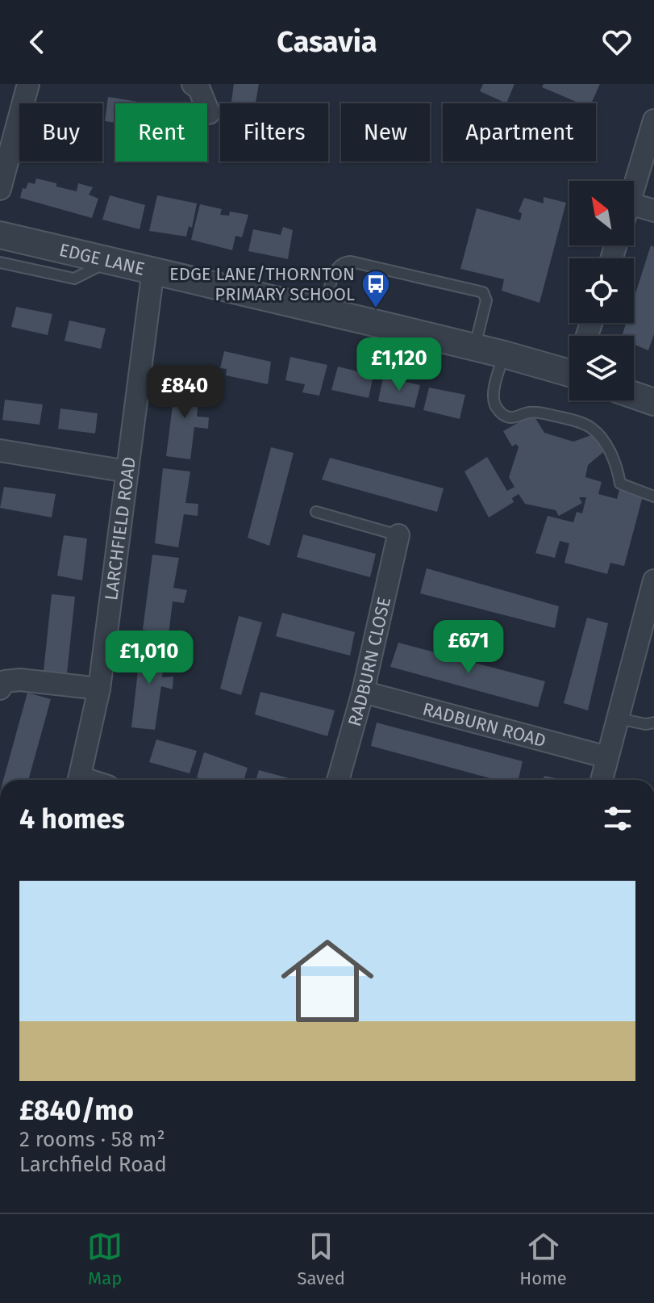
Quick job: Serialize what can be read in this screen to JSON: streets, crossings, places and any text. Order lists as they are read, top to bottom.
{
  "streets": {
    "street": [
      "EDGE LANE",
      "LARCHFIELD ROAD",
      "RADBURN CLOSE",
      "RADBURN ROAD"
    ]
  },
  "crossings": [
    ["EDGE LANE", "LARCHFIELD ROAD"],
    ["RADBURN CLOSE", "RADBURN ROAD"]
  ],
  "places": {
    "bus stop": ["EDGE LANE/THORNTON PRIMARY SCHOOL"]
  },
  "north": "top left",
  "page": {
    "header": "Casavia",
    "chip": [
      "Buy",
      "Rent",
      "Filters",
      "New",
      "Apartment"
    ],
    "price": [
      "£1,120",
      "£840",
      "£671",
      "£1,010"
    ],
    "heading": "4 homes",
    "list": [
      {
        "name": "£840/mo",
        "note": "2 rooms · 58 m² · Larchfield Road"
      }
    ],
    "tabs": ["Map", "Saved", "Home"]
  }
}
